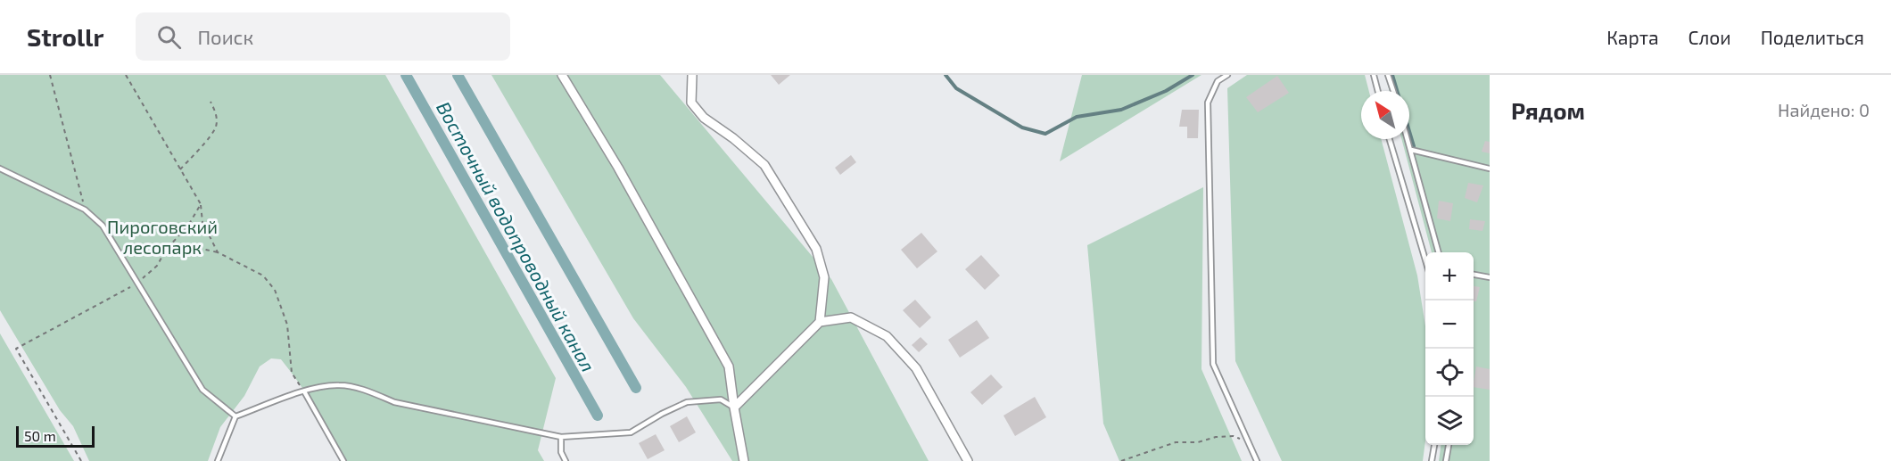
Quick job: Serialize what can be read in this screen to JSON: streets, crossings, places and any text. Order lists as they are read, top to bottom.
{
  "water": ["Восточный водопроводный канал"],
  "parks": ["Пироговский лесопарк"],
  "scale_bar": "50 m",
  "north": "top left",
  "page": {
    "header": "Strollr",
    "search": "Поиск",
    "nav": ["Карта", "Слои", "Поделиться"],
    "heading": ["Рядом", "Найдено: 0"],
    "map_buttons": ["+", "−"],
    "scale": "50 m"
  }
}
